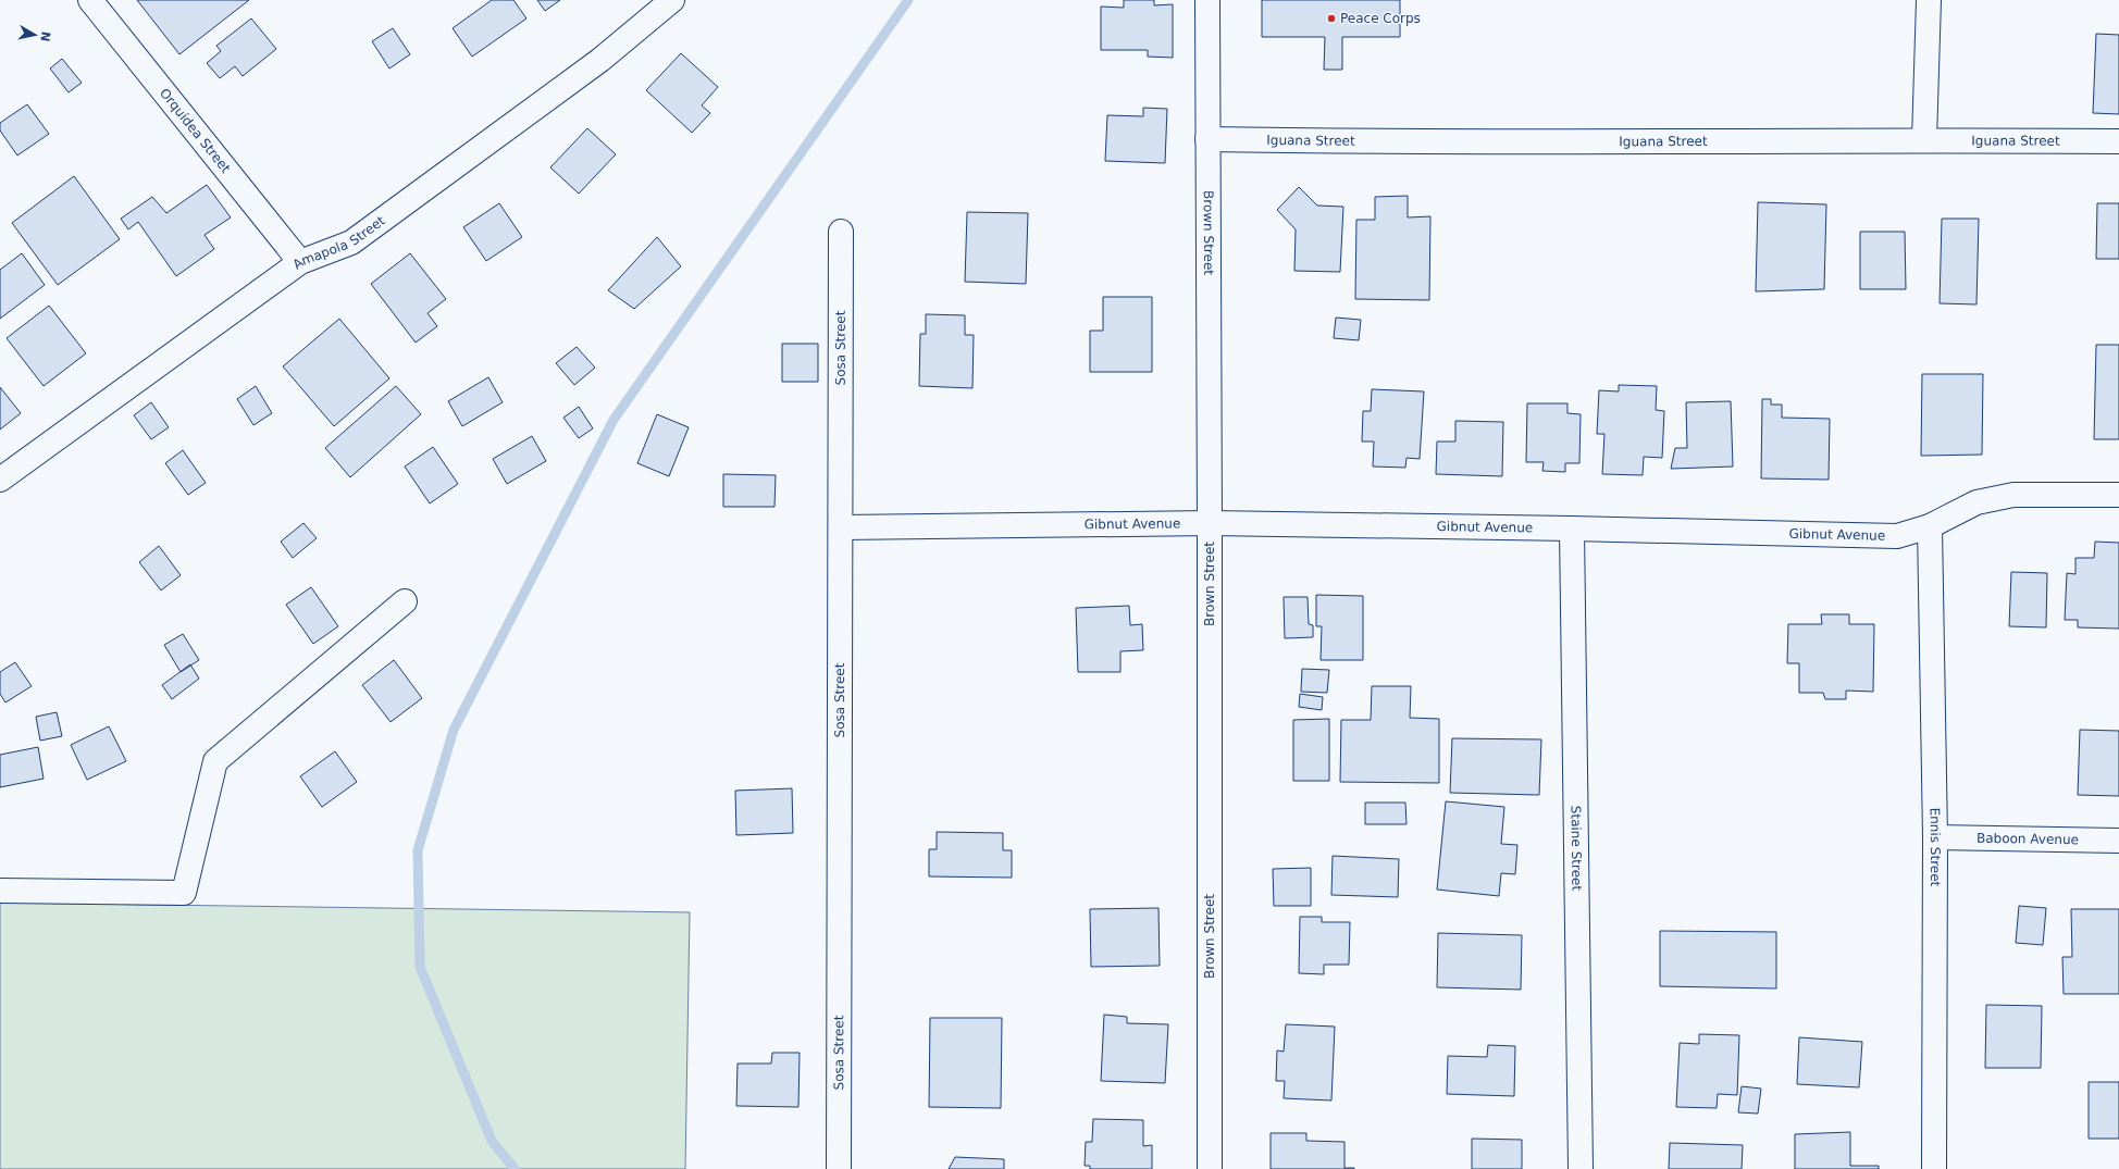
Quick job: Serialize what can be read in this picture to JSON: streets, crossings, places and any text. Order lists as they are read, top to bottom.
{
  "streets": {
    "street": [
      "Orquídea Street",
      "Iguana Street",
      "Brown Street",
      "Amapola Street",
      "Sosa Street",
      "Gibnut Avenue",
      "Baboon Avenue",
      "Ennis Street",
      "Staine Street"
    ]
  },
  "crossings": [
    ["Orquídea Street", "Amapola Street"],
    ["Iguana Street", "Brown Street"],
    ["Brown Street", "Gibnut Avenue"],
    ["Sosa Street", "Gibnut Avenue"],
    ["Gibnut Avenue", "Ennis Street"],
    ["Gibnut Avenue", "Staine Street"],
    ["Baboon Avenue", "Ennis Street"]
  ],
  "places": ["Peace Corps"],
  "north": "right"
}
